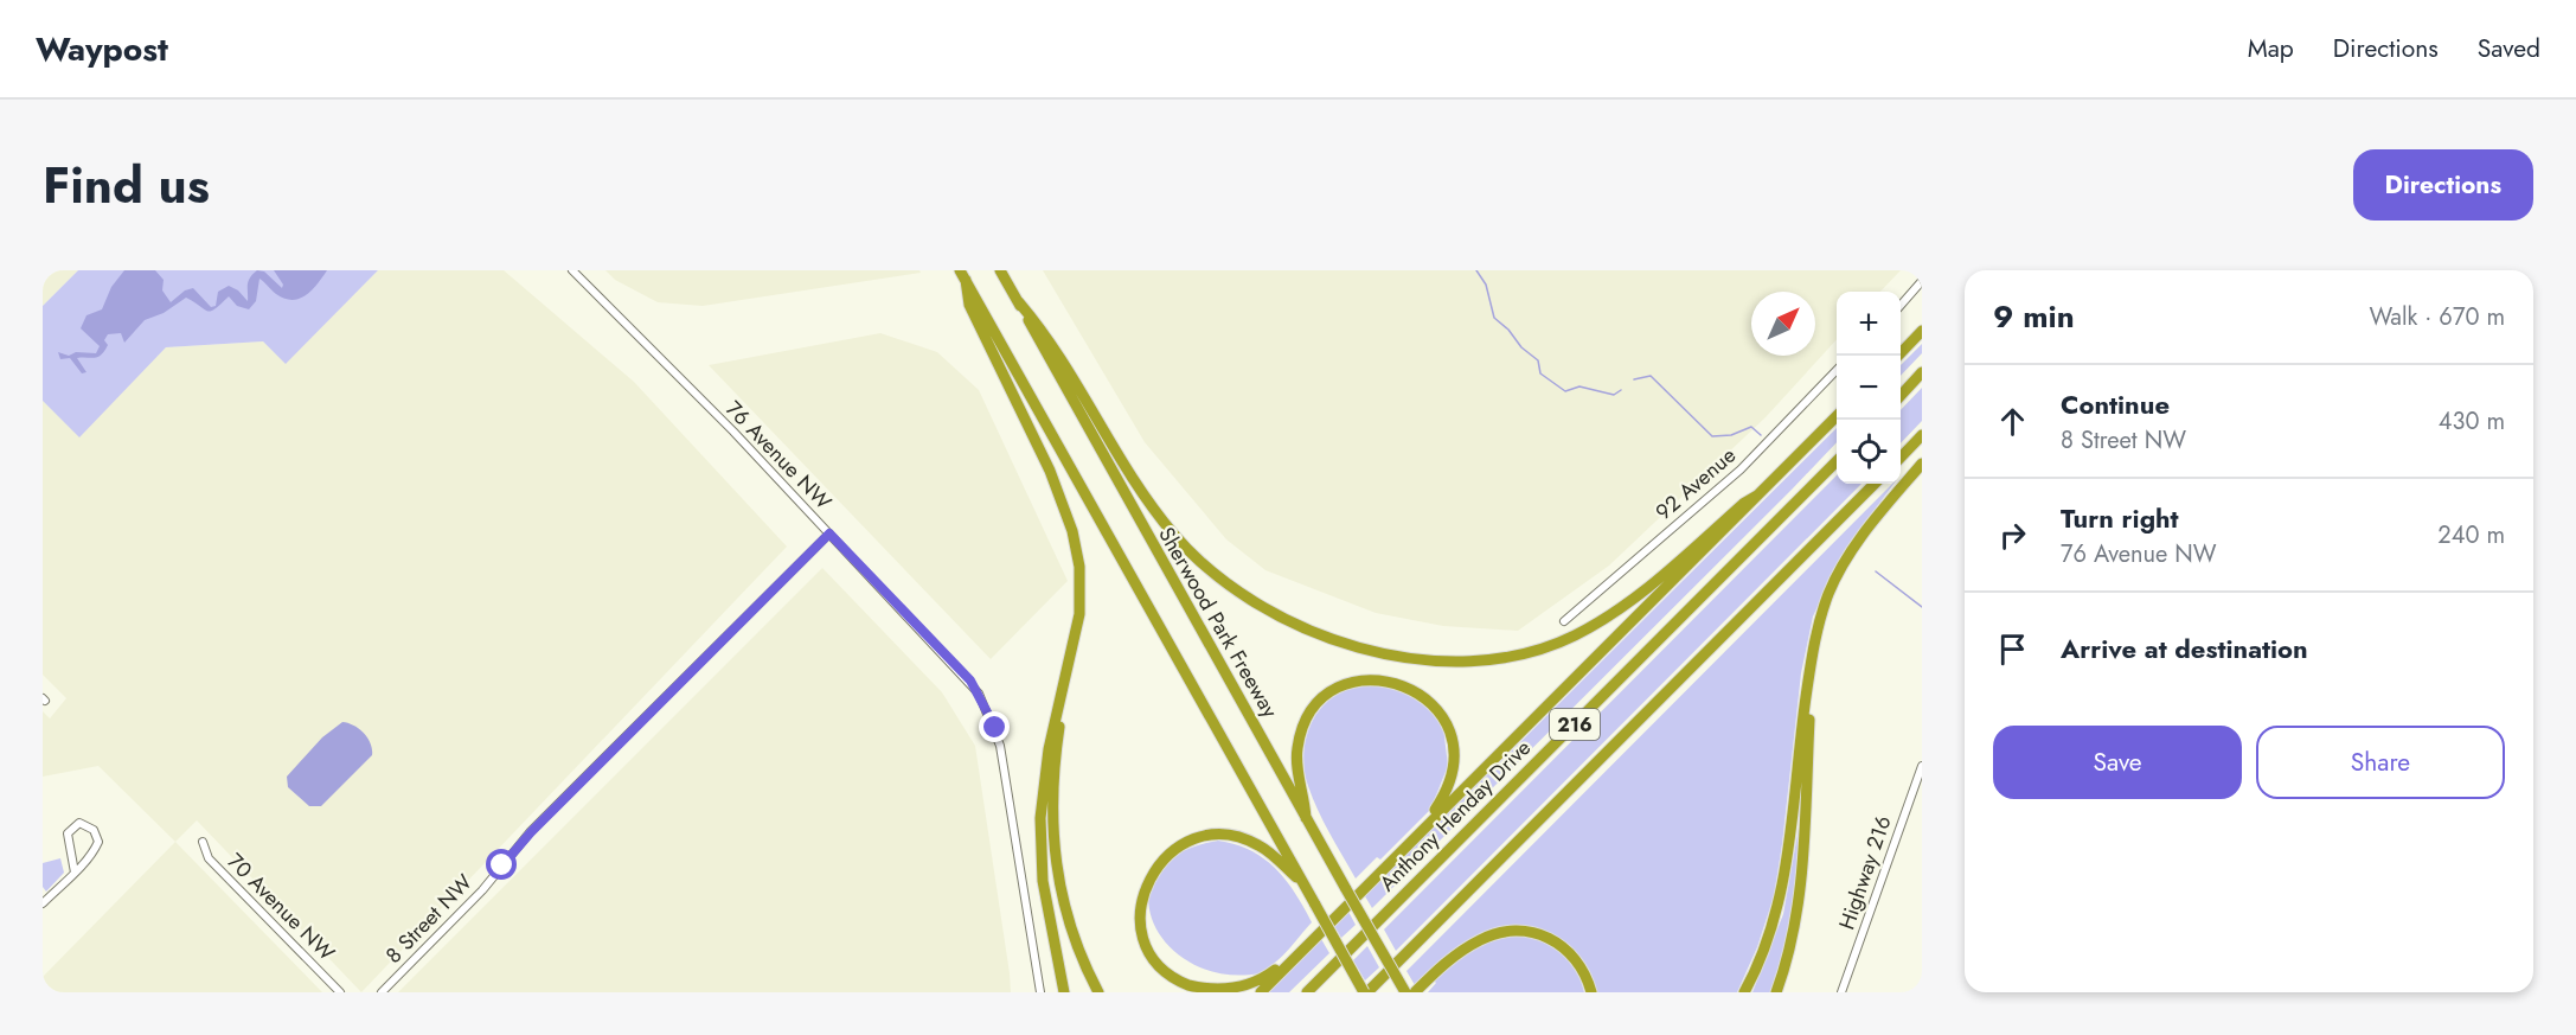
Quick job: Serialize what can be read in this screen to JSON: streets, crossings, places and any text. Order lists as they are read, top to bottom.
{
  "streets": {
    "highway": ["Sherwood Park Freeway", "216", "Anthony Henday Drive"],
    "street": [
      "76 Avenue NW",
      "92 Avenue",
      "Highway 216",
      "70 Avenue NW",
      "8 Street NW"
    ]
  },
  "crossings": [
    ["76 Avenue NW", "8 Street NW"]
  ],
  "north": "top right",
  "page": {
    "header": "Waypost",
    "nav": ["Map", "Directions", "Saved"],
    "title": "Find us",
    "buttons": [
      "Directions",
      ["Save", "Share"]
    ],
    "heading": ["9 min", "Walk · 670 m"],
    "map_buttons": ["+", "−"],
    "list": [
      ["Continue", "8 Street NW", "430 m"],
      ["Turn right", "76 Avenue NW", "240 m"],
      "Arrive at destination"
    ]
  }
}
